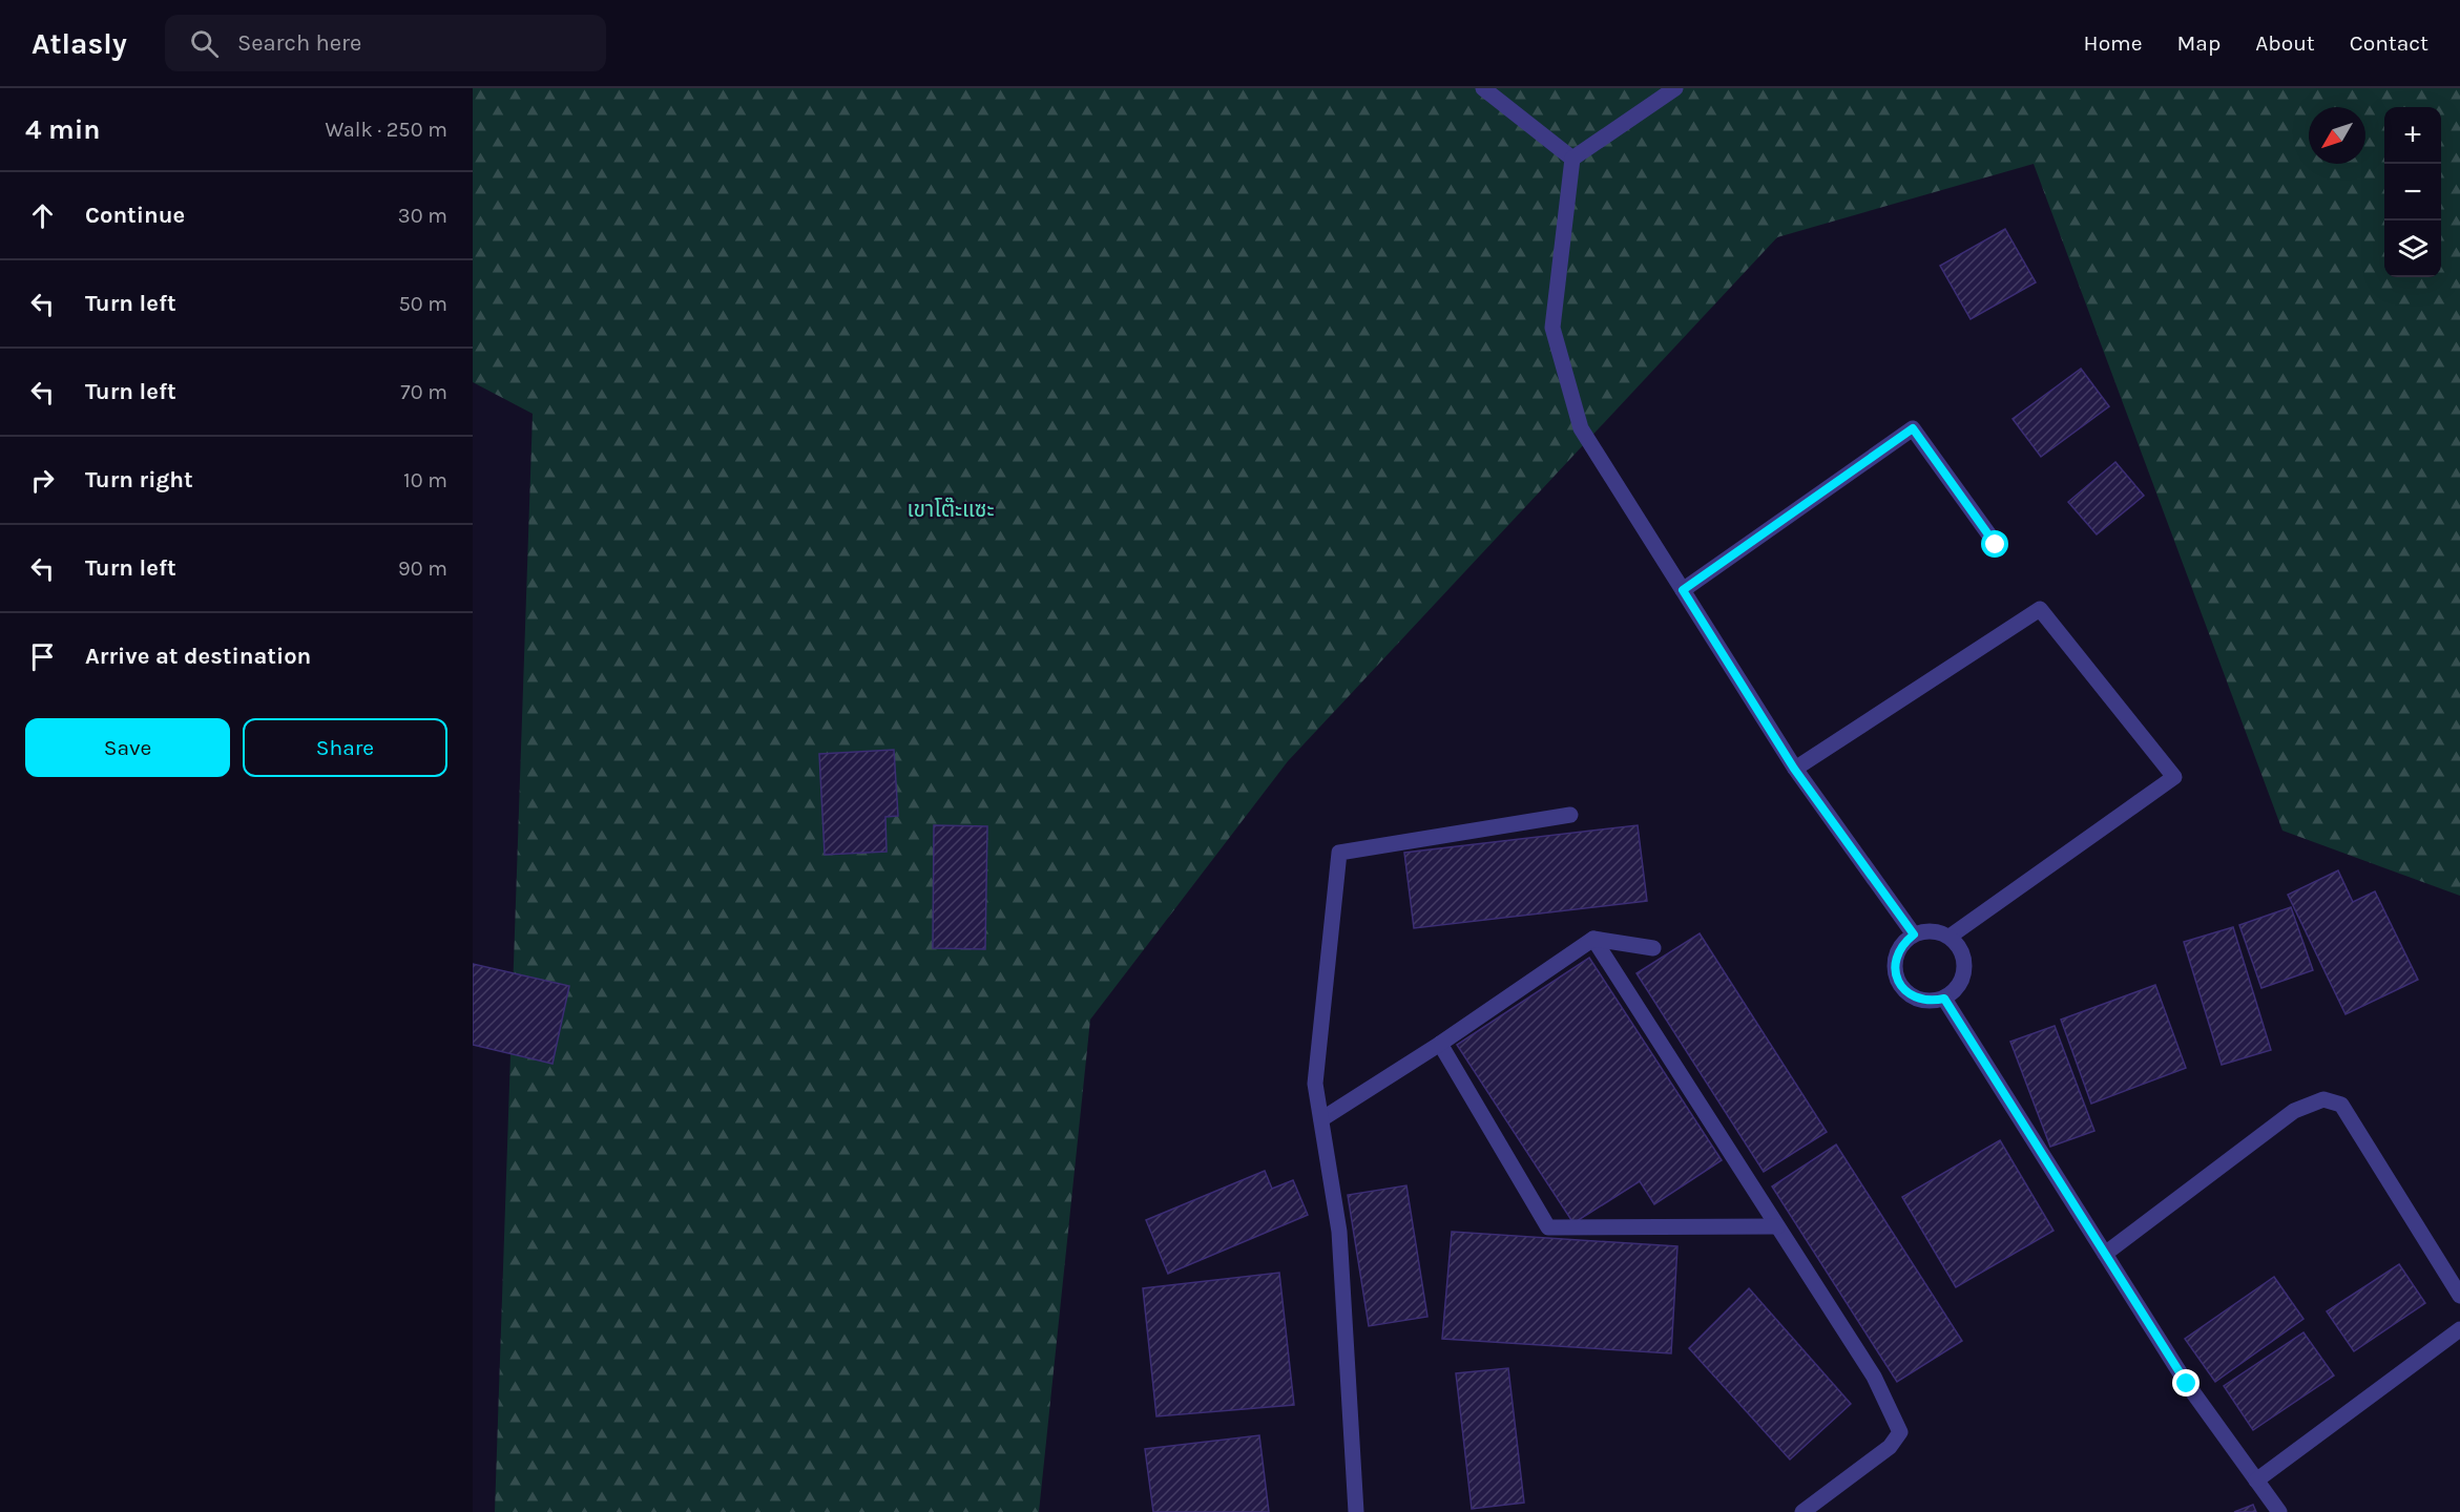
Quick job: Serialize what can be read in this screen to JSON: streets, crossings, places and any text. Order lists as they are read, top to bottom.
{
  "parks": ["เขาโต๊ะแซะ"],
  "north": "bottom left",
  "page": {
    "header": "Atlasly",
    "search": "Search here",
    "nav": [
      "Home",
      "Map",
      "About",
      "Contact"
    ],
    "heading": ["4 min", "Walk · 250 m"],
    "map_buttons": ["+", "−"],
    "list": [
      ["Continue", "30 m"],
      ["Turn left", "50 m"],
      ["Turn left", "70 m"],
      ["Turn right", "10 m"],
      ["Turn left", "90 m"],
      "Arrive at destination"
    ],
    "buttons": ["Save", "Share"]
  }
}
